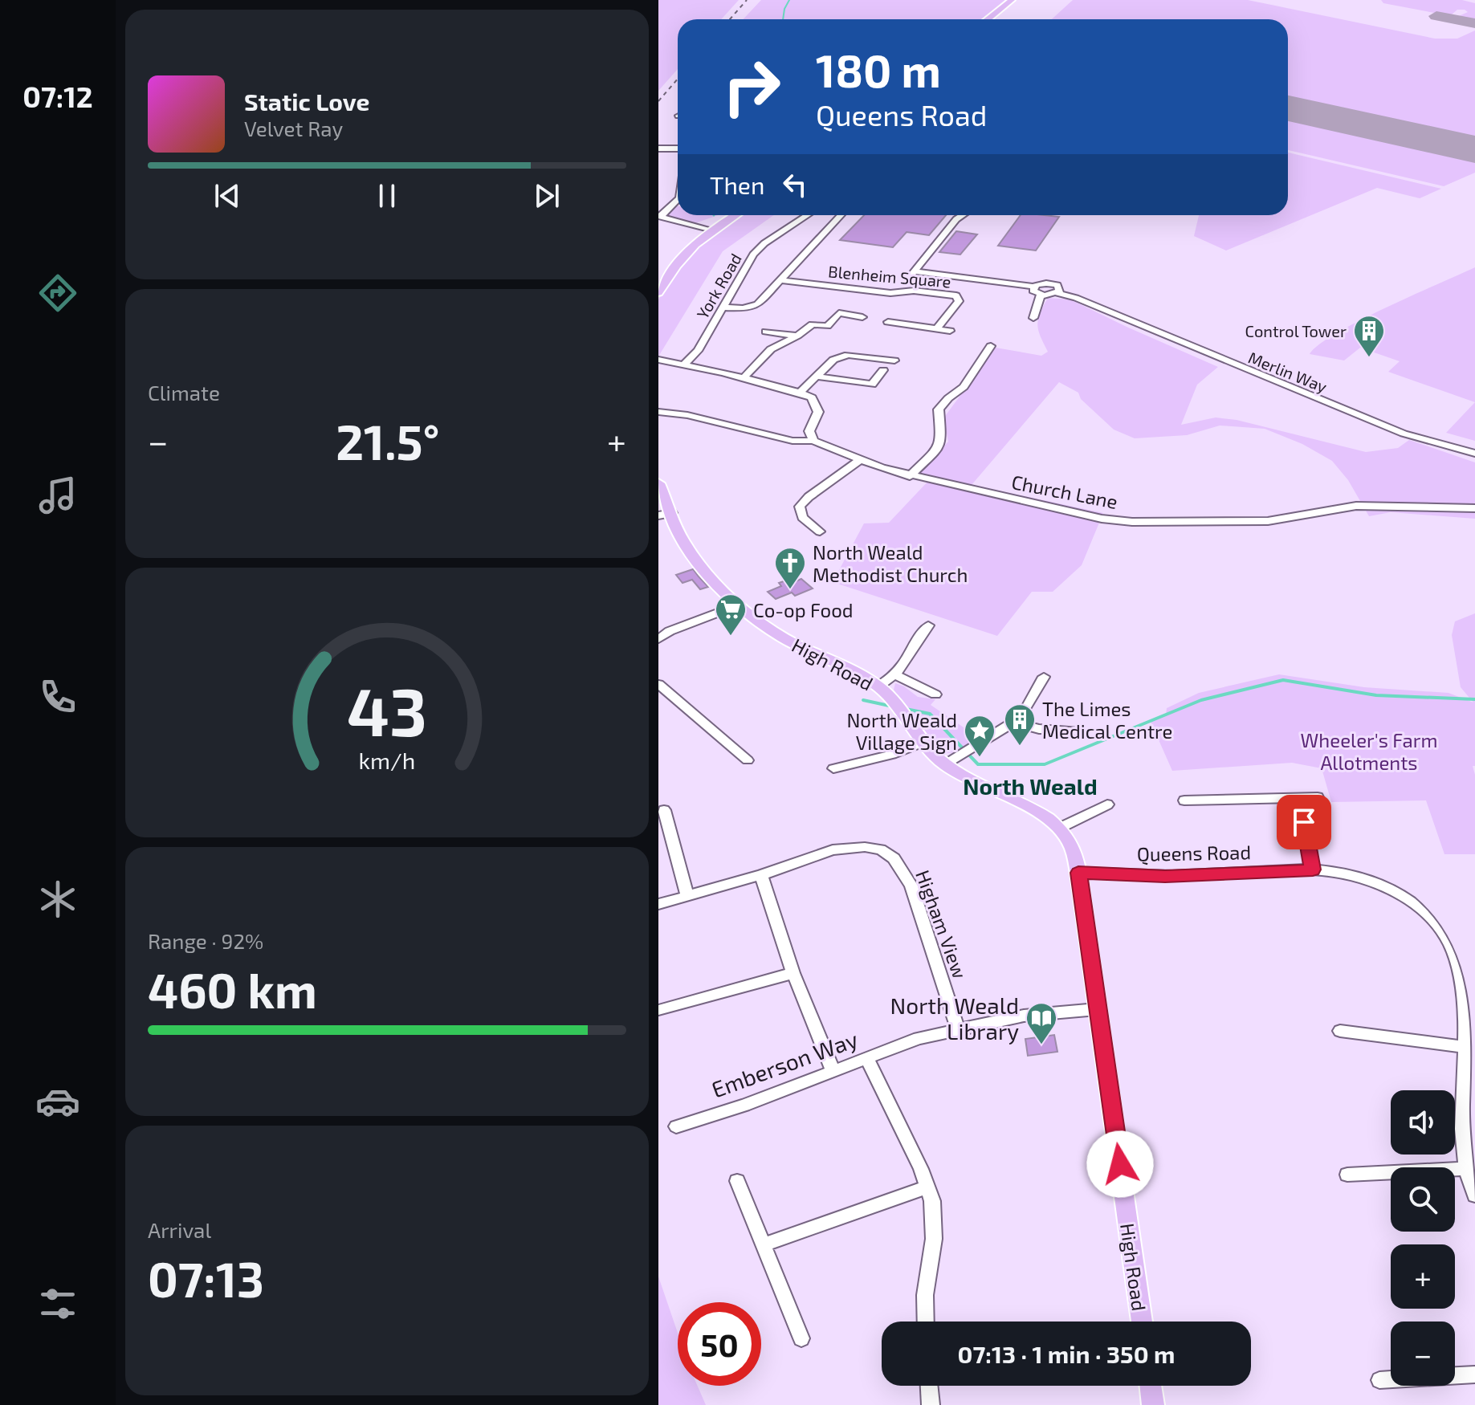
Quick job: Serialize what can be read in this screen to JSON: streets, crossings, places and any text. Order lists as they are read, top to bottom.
{
  "streets": {
    "main road": ["High Road"],
    "street": [
      "Blenheim Square",
      "York Road",
      "Merlin Way",
      "Church Lane",
      "Queens Road",
      "Higham View",
      "Emberson Way"
    ]
  },
  "crossings": [
    ["High Road", "Queens Road"],
    ["High Road", "Emberson Way"],
    ["Higham View", "Emberson Way"]
  ],
  "districts": ["North Weald"],
  "parks": ["Wheeler's Farm Allotments"],
  "places": {
    "building": ["Control Tower", "The Limes Medical Centre"],
    "church": ["North Weald Methodist Church"],
    "supermarket": ["Co-op Food"],
    "place": ["North Weald Village Sign"],
    "library": ["North Weald Library"]
  },
  "page": {
    "tabs": "07:12",
    "turn": ["180 m", "Queens Road"],
    "song": ["Static Love", "Velvet Ray"],
    "then": "Then",
    "tile": [
      "Climate",
      ["Range · 92%", "460 km"],
      ["Arrival", "07:13"]
    ],
    "heat": ["−", "21.5°", "+"],
    "map_buttons": ["+", "−"],
    "limit": "50",
    "trip": "07:13 · 1 min · 350 m",
    "gauge": ["43", "km/h"]
  }
}
